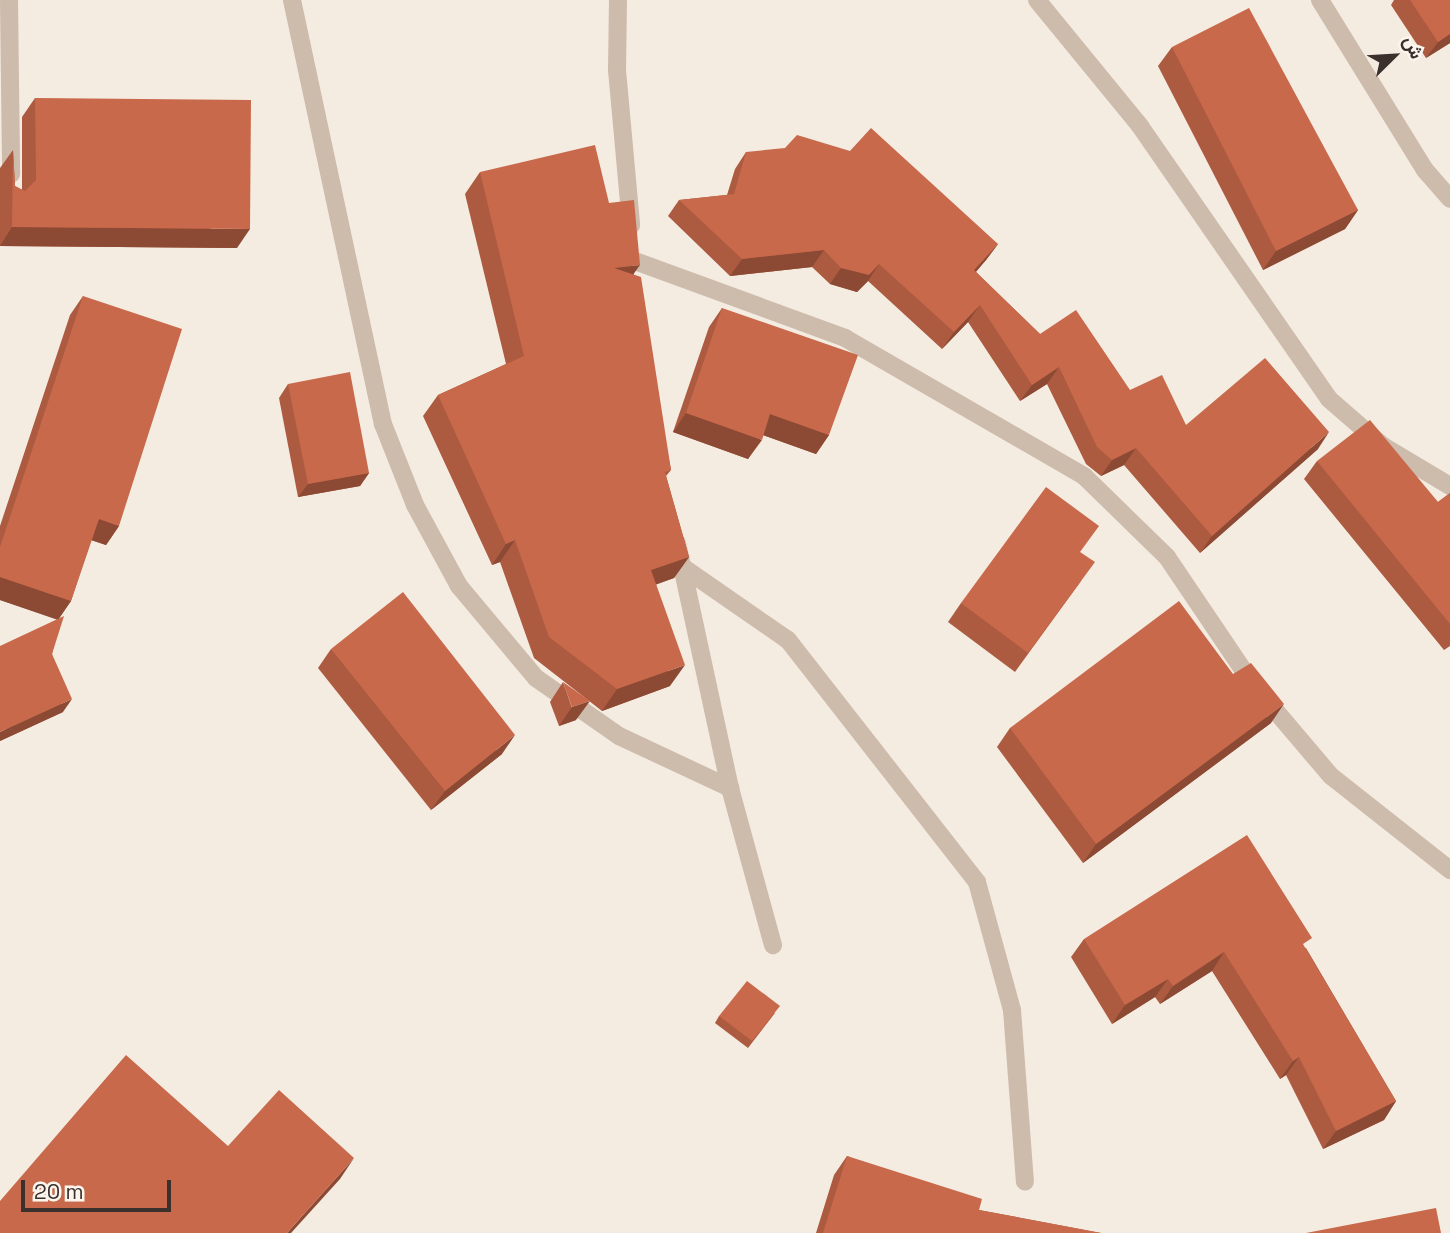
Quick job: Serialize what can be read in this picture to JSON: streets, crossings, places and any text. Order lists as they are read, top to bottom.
{
  "scale_bar": "20 m",
  "north": "top right"
}
